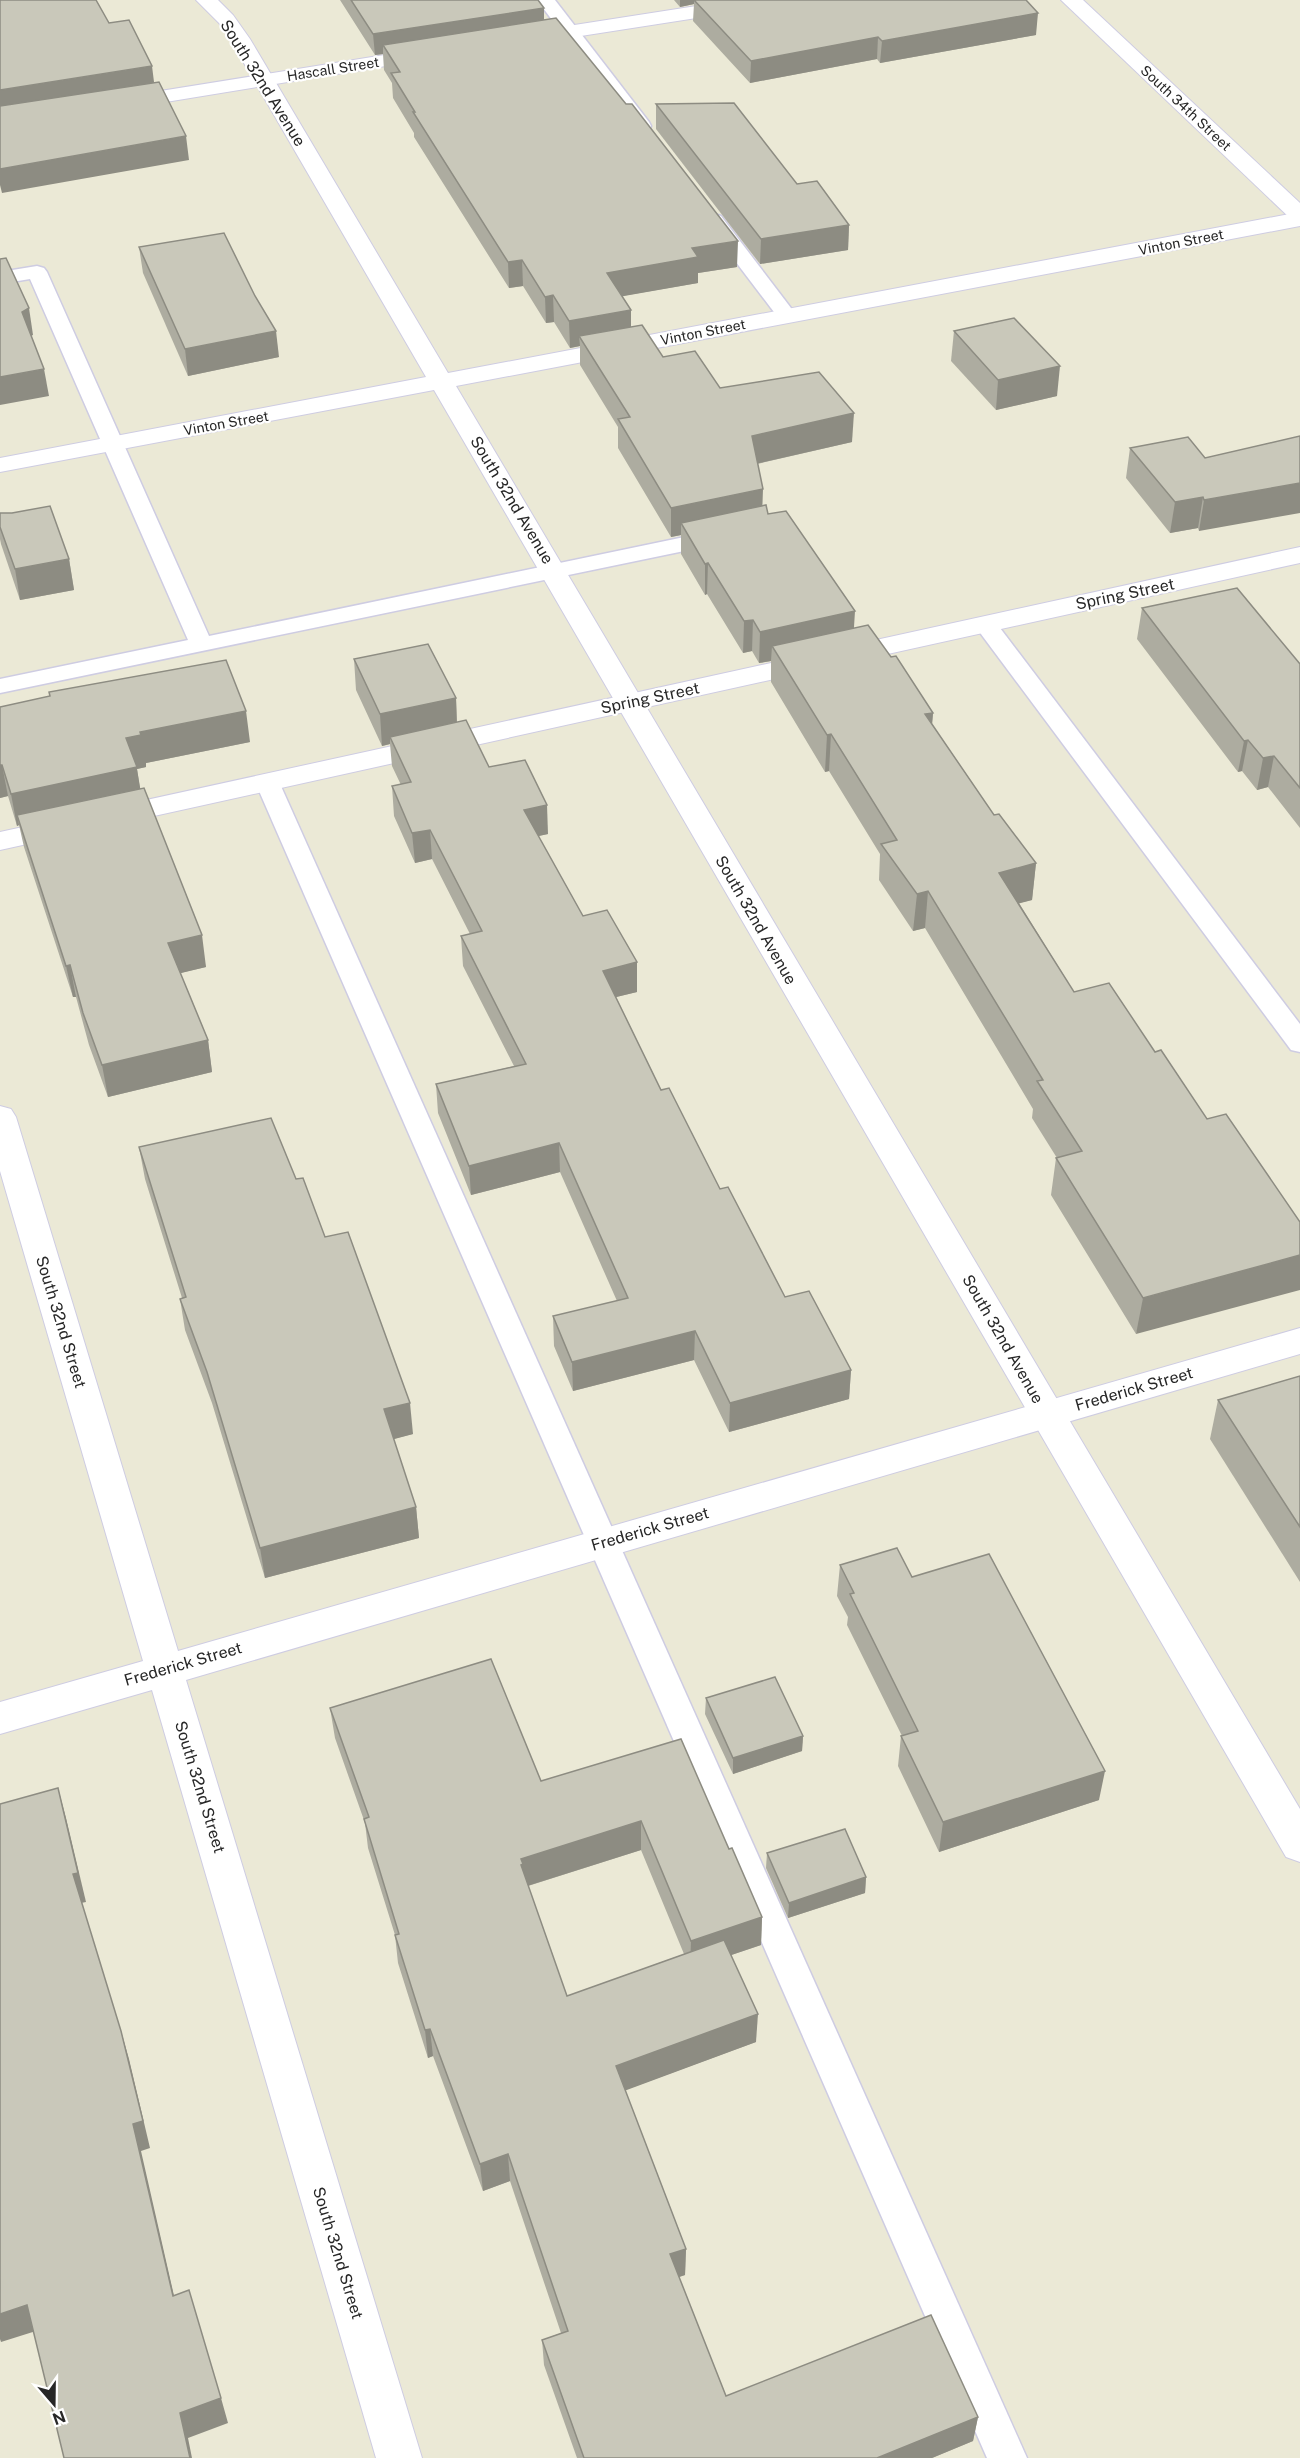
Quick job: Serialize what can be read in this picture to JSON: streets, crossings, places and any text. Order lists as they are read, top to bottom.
{
  "streets": {
    "street": [
      "Hascall Street",
      "South 32nd Avenue",
      "South 34th Street",
      "Vinton Street",
      "Spring Street",
      "South 32nd Street",
      "Frederick Street"
    ]
  },
  "crossings": [
    ["Hascall Street", "South 32nd Avenue"],
    ["South 32nd Avenue", "Vinton Street"],
    ["South 32nd Avenue", "Spring Street"],
    ["South 32nd Avenue", "Frederick Street"],
    ["South 34th Street", "Vinton Street"],
    ["South 32nd Street", "Frederick Street"]
  ],
  "north": "bottom"
}
